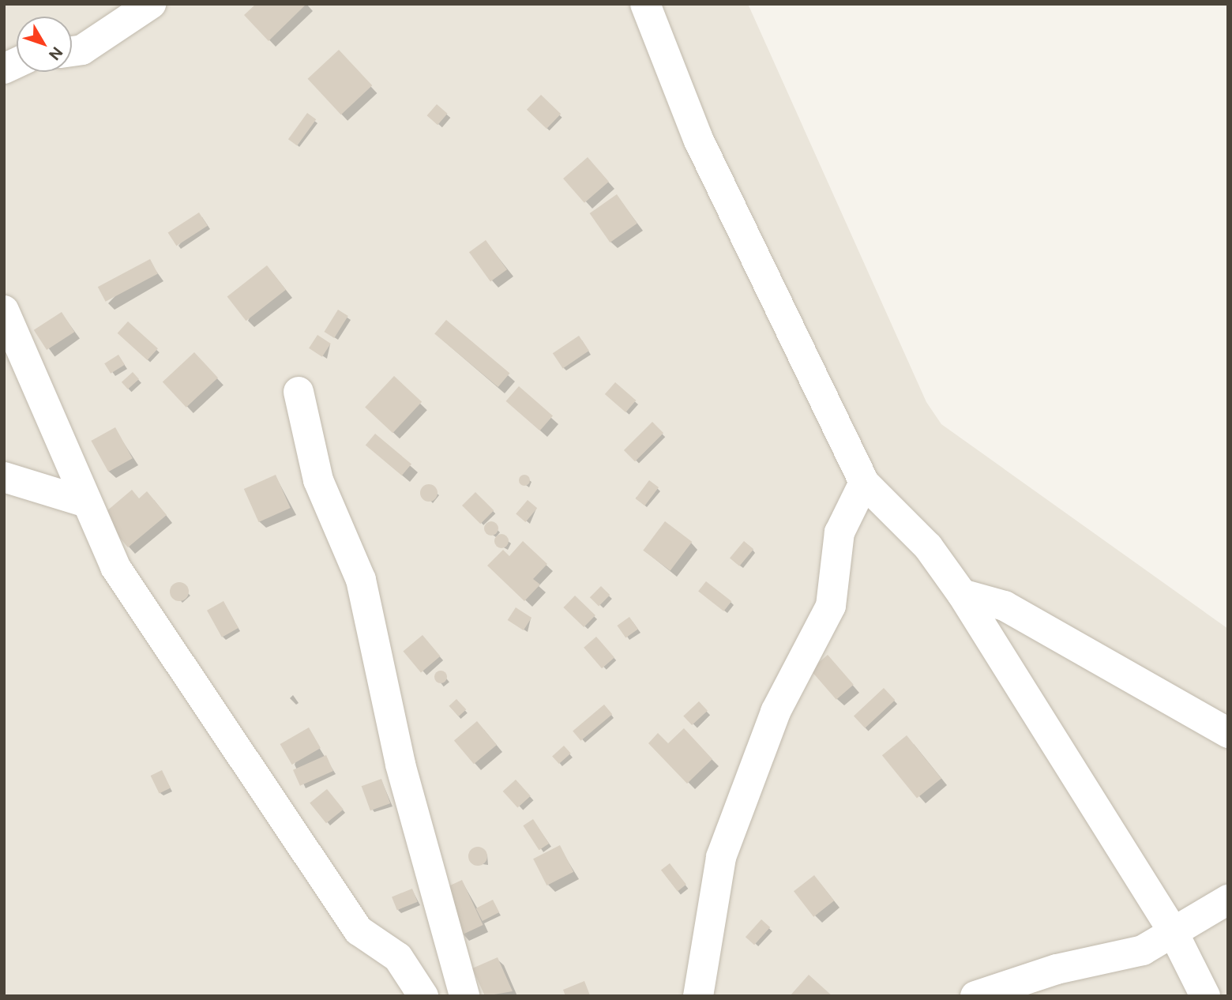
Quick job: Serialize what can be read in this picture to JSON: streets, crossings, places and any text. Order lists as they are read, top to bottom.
{
  "north": "bottom right"
}
